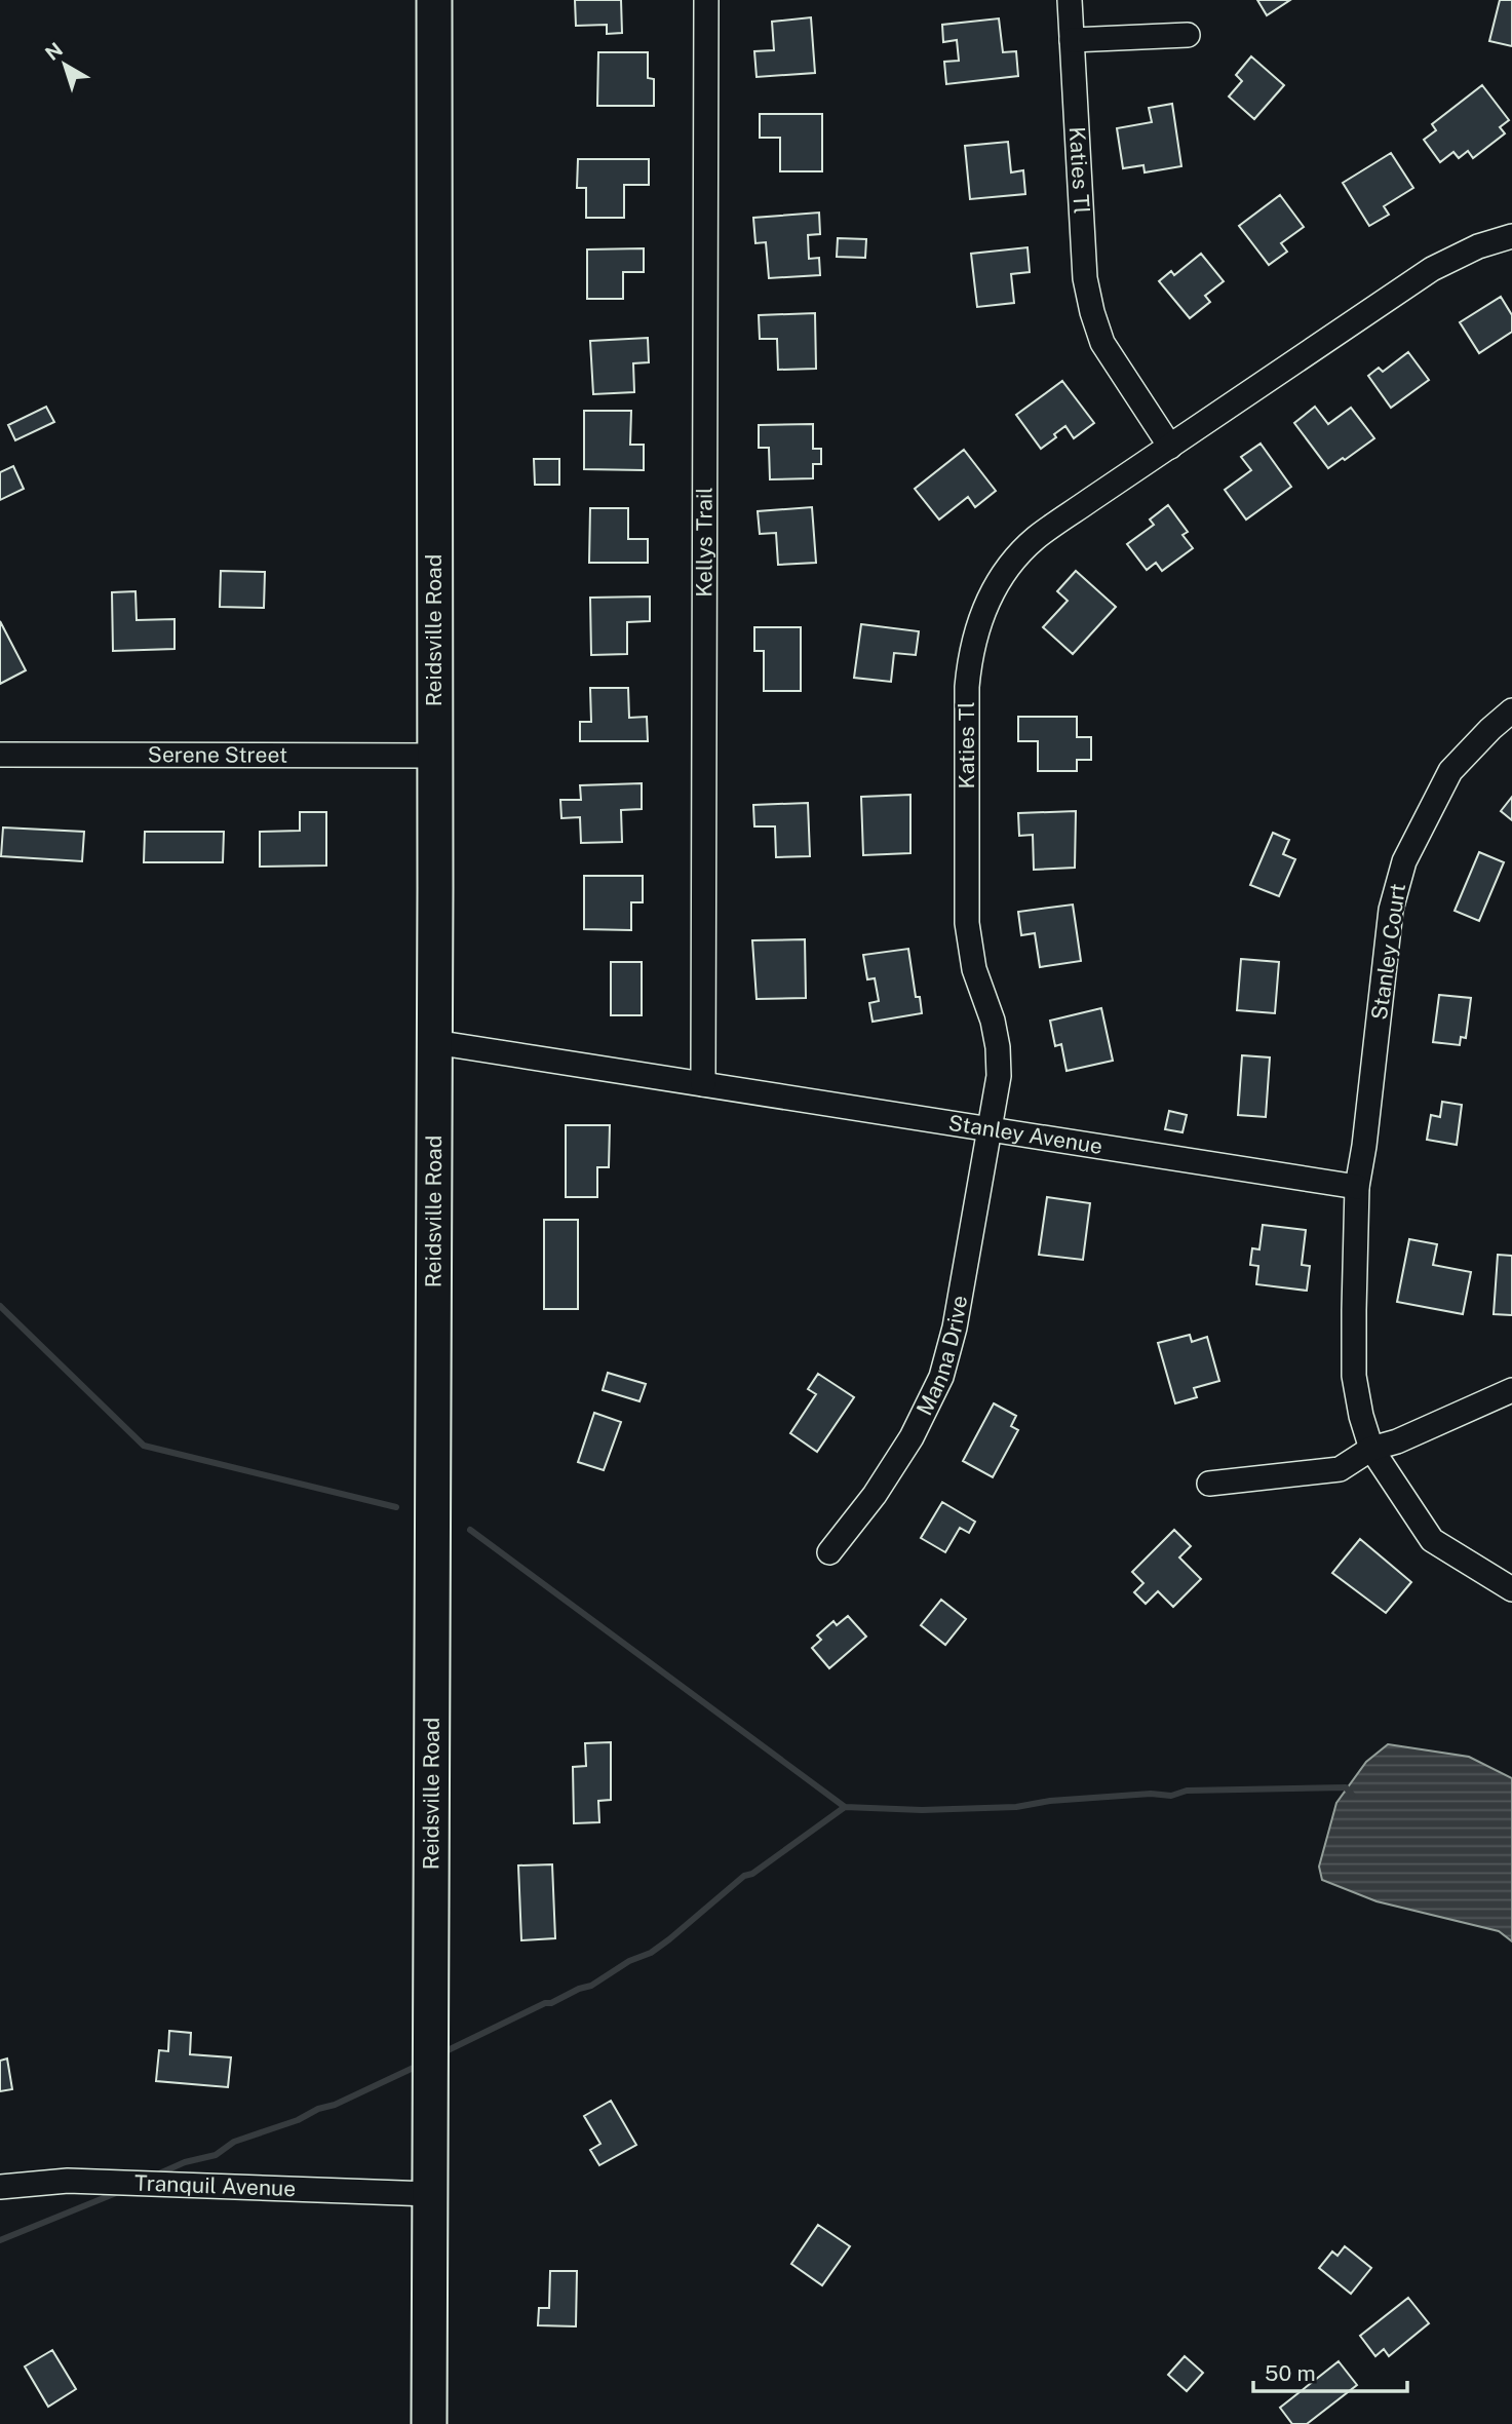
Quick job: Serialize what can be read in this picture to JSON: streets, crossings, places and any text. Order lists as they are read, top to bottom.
{
  "streets": {
    "highway": ["Reidsville Road"],
    "street": [
      "Katies Tl",
      "Kellys Trail",
      "Serene Street",
      "Stanley Court",
      "Stanley Avenue",
      "Manna Drive",
      "Tranquil Avenue"
    ]
  },
  "crossings": [
    ["Katies Tl", "Stanley Avenue"],
    ["Katies Tl", "Manna Drive"],
    ["Kellys Trail", "Stanley Avenue"],
    ["Reidsville Road", "Serene Street"],
    ["Reidsville Road", "Stanley Avenue"],
    ["Reidsville Road", "Tranquil Avenue"],
    ["Stanley Court", "Stanley Avenue"],
    ["Stanley Avenue", "Manna Drive"]
  ],
  "scale_bar": "50 m",
  "north": "top left"
}
